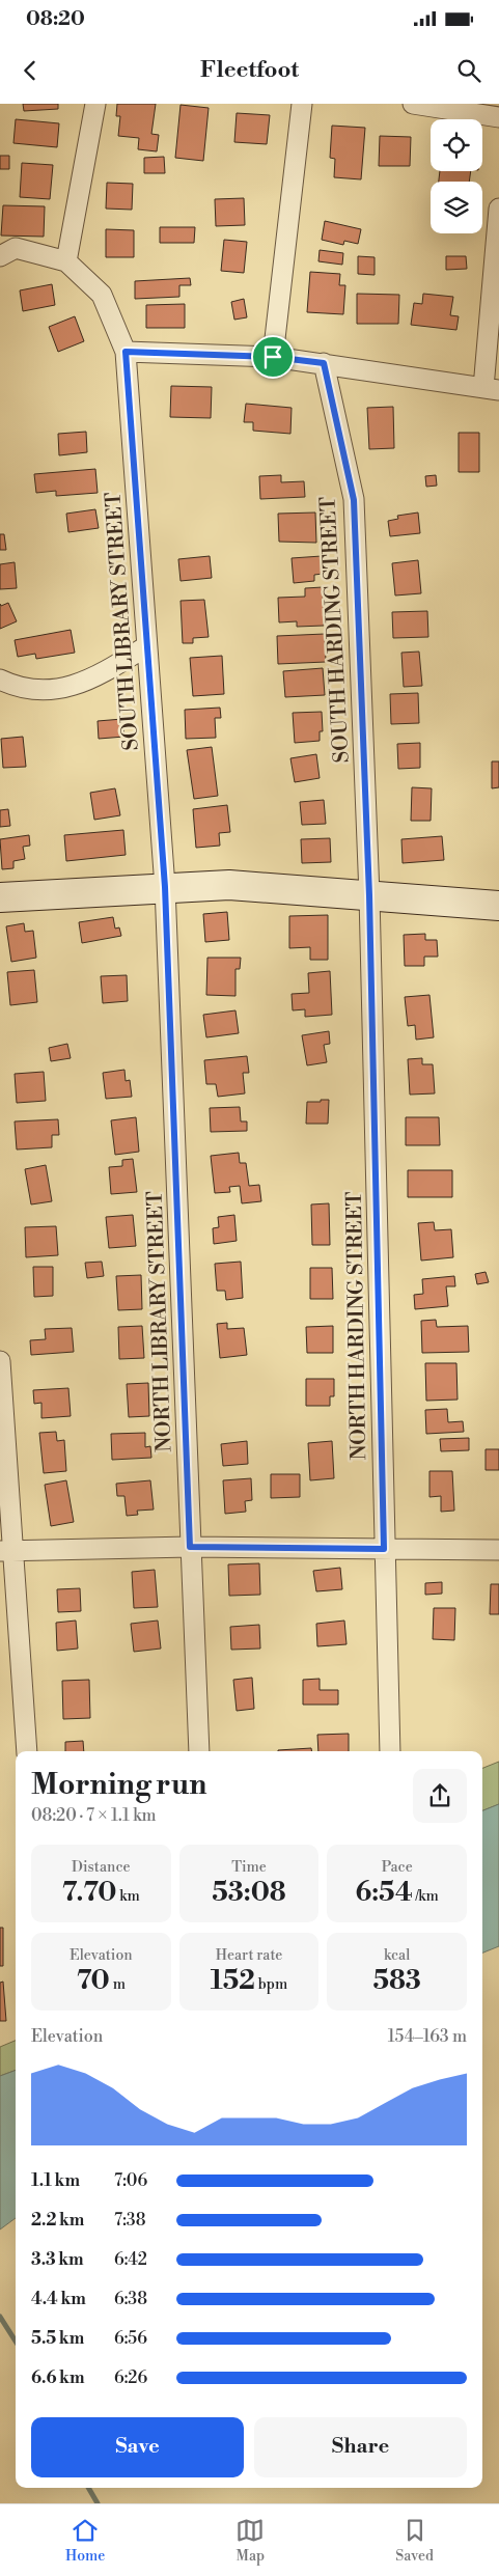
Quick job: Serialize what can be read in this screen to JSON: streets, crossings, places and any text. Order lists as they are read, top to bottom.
{
  "streets": {
    "street": [
      "SOUTH LIBRARY STREET",
      "SOUTH HARDING STREET",
      "NORTH LIBRARY STREET",
      "NORTH HARDING STREET"
    ]
  },
  "crossings": [
    ["SOUTH LIBRARY STREET", "NORTH LIBRARY STREET"],
    ["SOUTH HARDING STREET", "NORTH HARDING STREET"]
  ],
  "page": {
    "status": "08:20",
    "header": "Fleetfoot",
    "heading": ["Morning run", "08:20 · 7 × 1.1 km"],
    "stats": [
      ["Distance", "7.70 km"],
      ["Time", "53:08"],
      ["Pace", "6:54 /km"],
      ["Elevation", "70 m"],
      ["Heart rate", "152 bpm"],
      ["kcal", "583"]
    ],
    "chart": ["Elevation", "154–163 m"],
    "list": [
      {
        "name": "1.1 km",
        "note": "7:06"
      },
      {
        "name": "2.2 km",
        "note": "7:38"
      },
      {
        "name": "3.3 km",
        "note": "6:42"
      },
      {
        "name": "4.4 km",
        "note": "6:38"
      },
      {
        "name": "5.5 km",
        "note": "6:56"
      },
      {
        "name": "6.6 km",
        "note": "6:26"
      }
    ],
    "buttons": ["Save", "Share"],
    "tabs": ["Home", "Map", "Saved"]
  }
}
